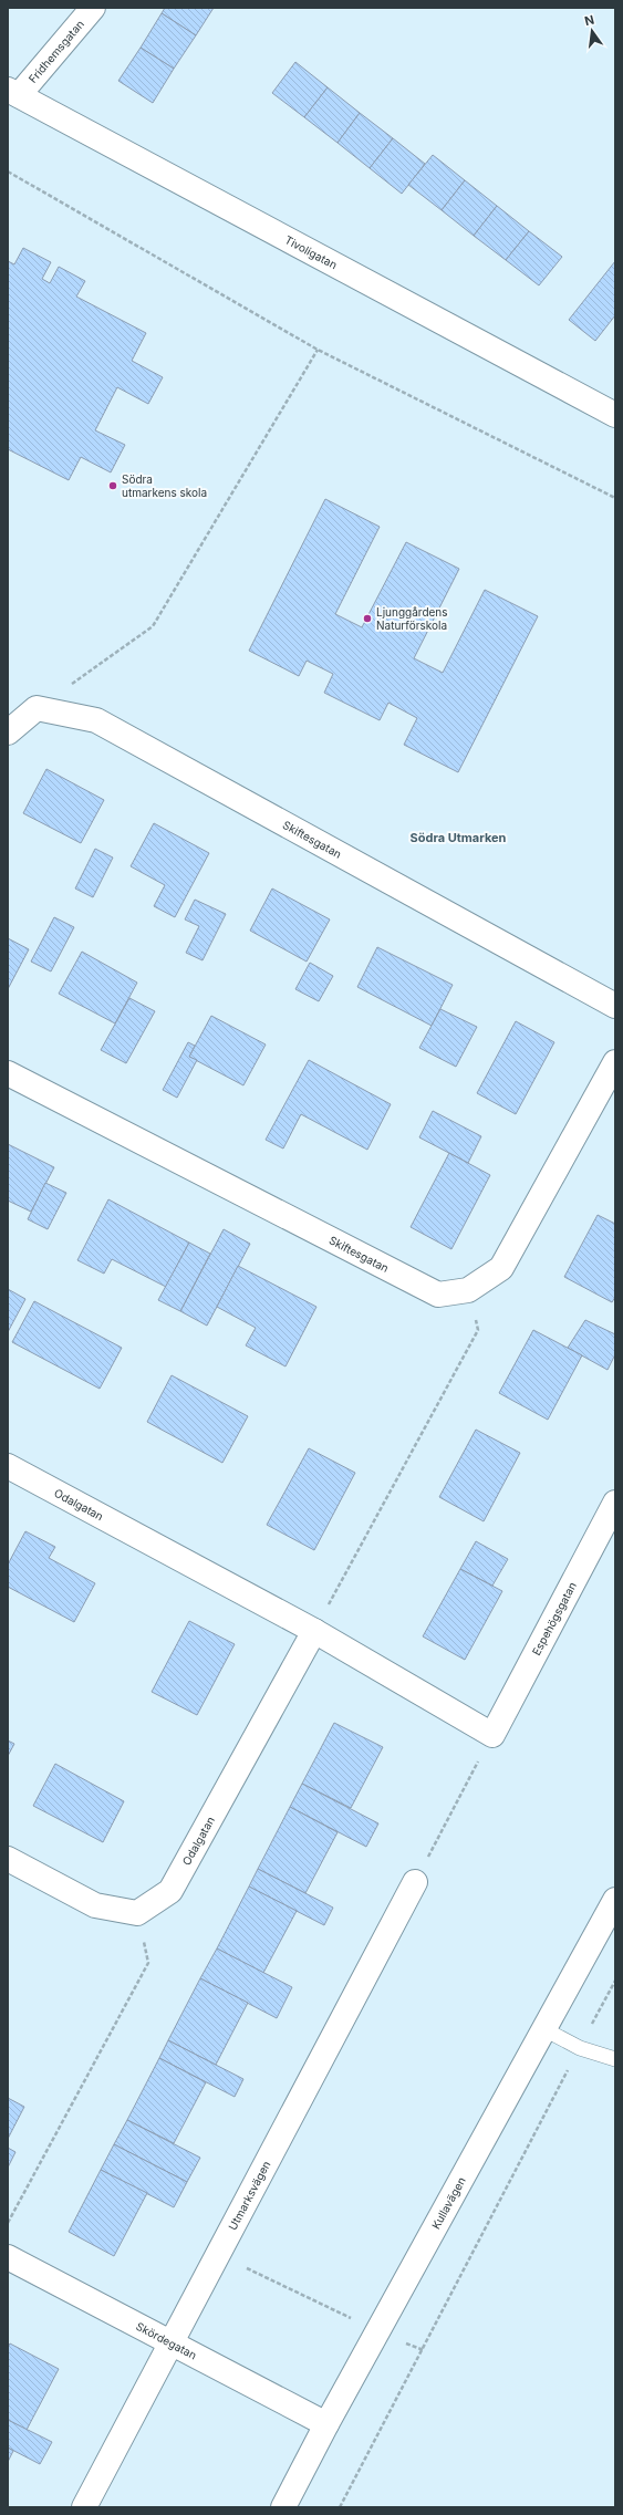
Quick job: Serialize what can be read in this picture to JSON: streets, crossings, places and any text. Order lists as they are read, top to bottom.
{
  "streets": {
    "street": [
      "Fridhemsgatan",
      "Tivoligatan",
      "Skiftesgatan",
      "Odalgatan",
      "Espehögsgatan",
      "Utmarksvägen",
      "Kullavägen",
      "Skördegatan"
    ]
  },
  "crossings": [
    ["Fridhemsgatan", "Tivoligatan"],
    ["Odalgatan", "Espehögsgatan"],
    ["Utmarksvägen", "Skördegatan"],
    ["Kullavägen", "Skördegatan"]
  ],
  "districts": ["Södra Utmarken"],
  "places": ["Södra utmarkens skola", "Ljunggårdens Naturförskola"],
  "north": "top"
}
